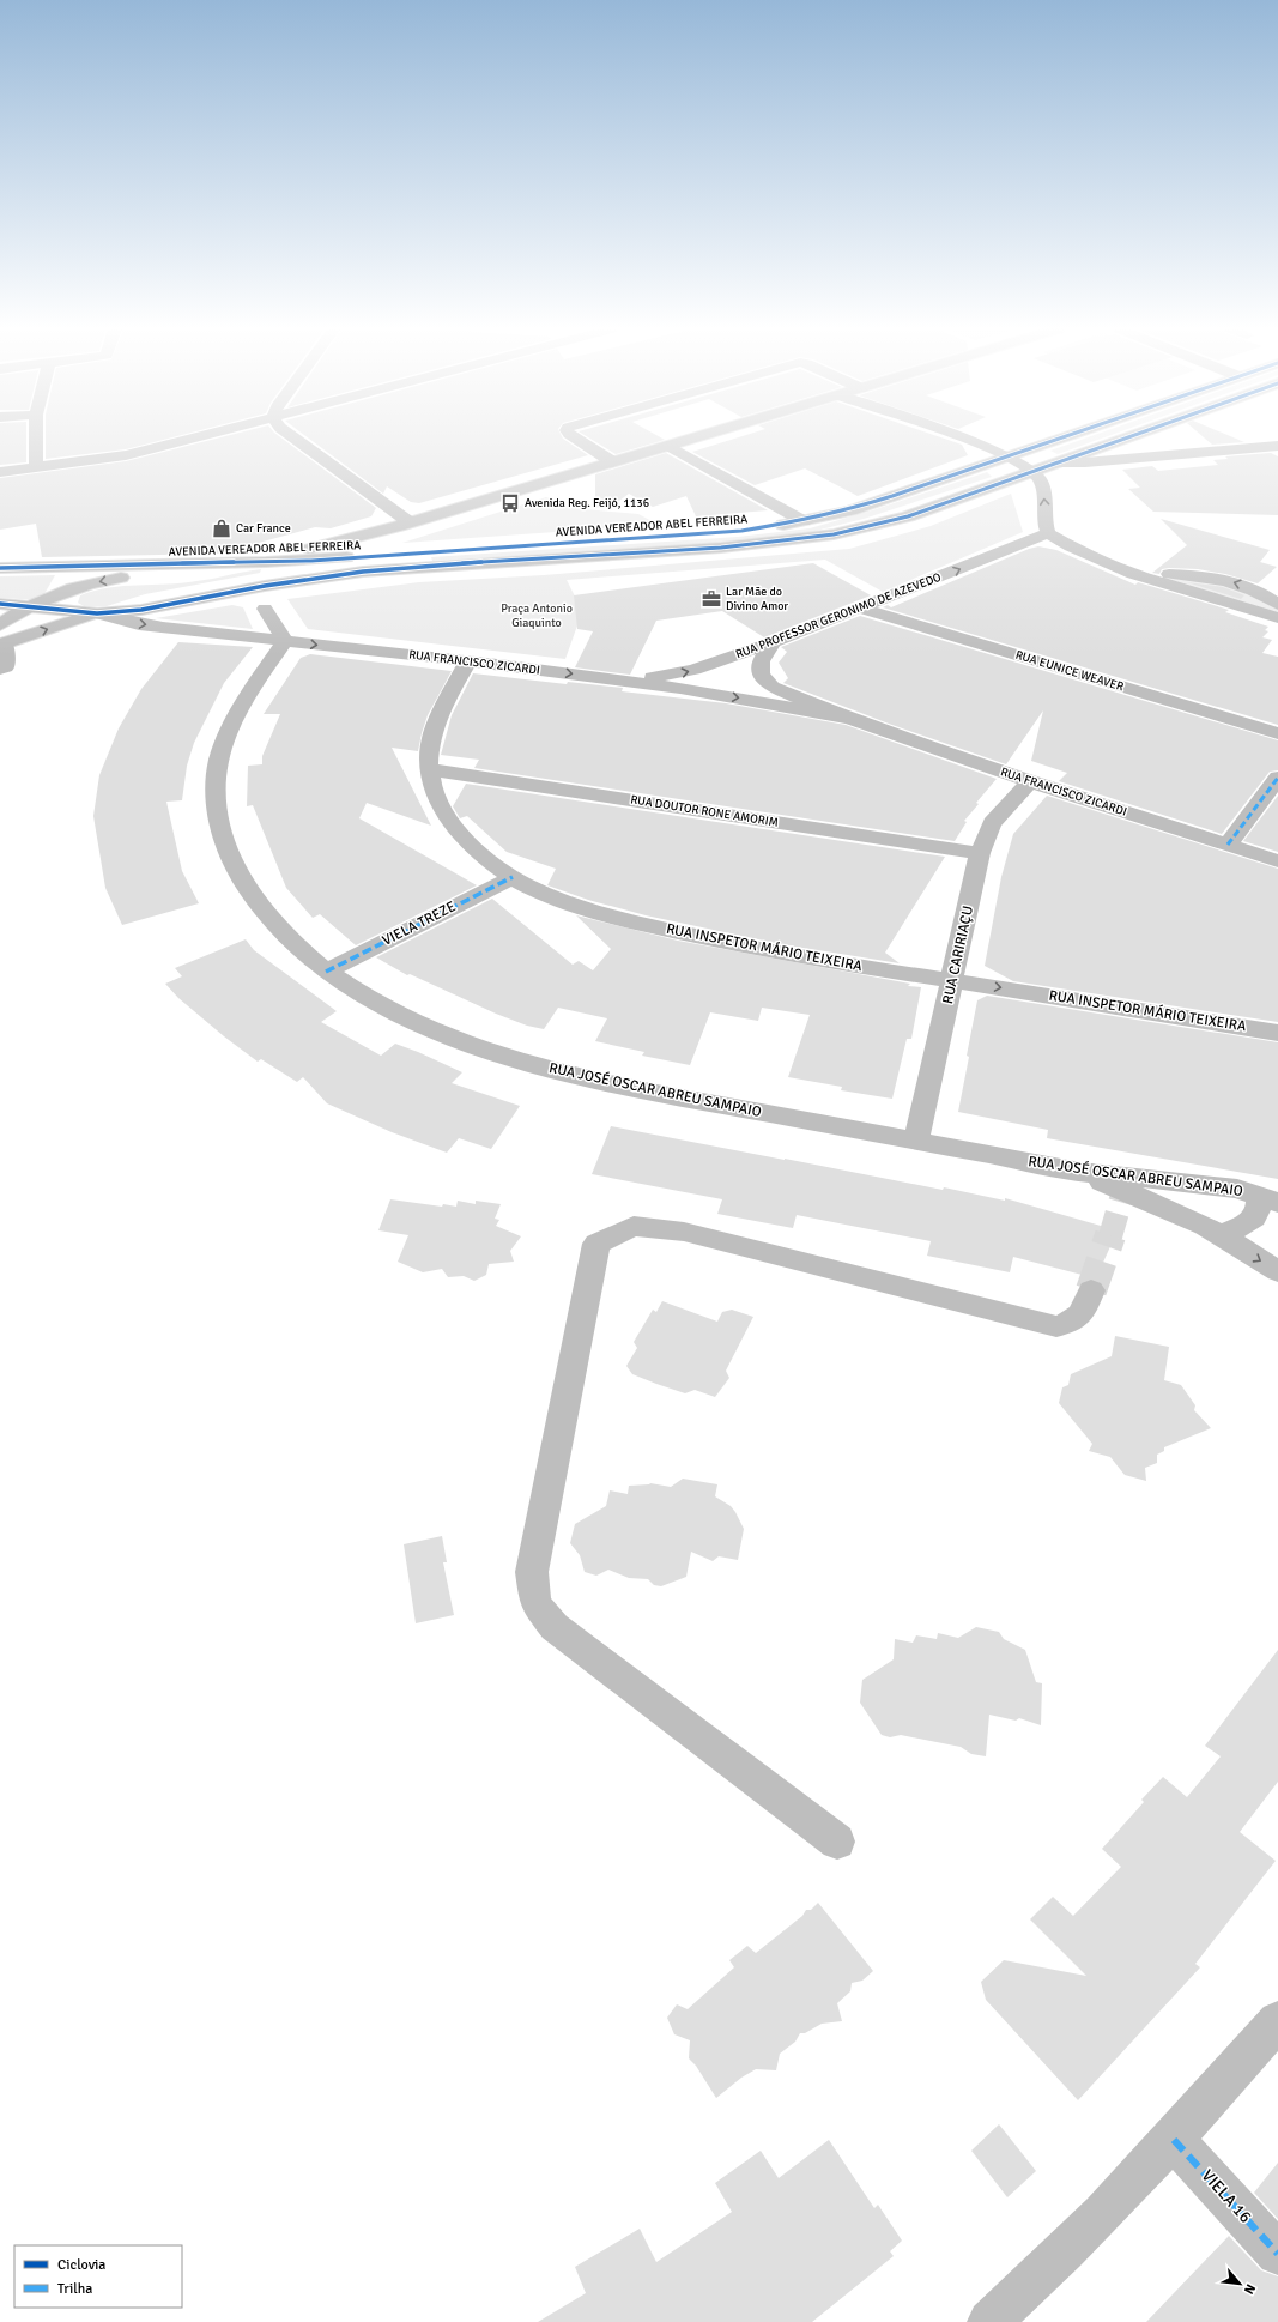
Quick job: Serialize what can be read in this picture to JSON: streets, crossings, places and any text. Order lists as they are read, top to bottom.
{
  "streets": {
    "street": [
      "AVENIDA VEREADOR ABEL FERREIRA",
      "RUA PROFESSOR GERONIMO DE AZEVEDO",
      "RUA FRANCISCO ZICARDI",
      "RUA EUNICE WEAVER",
      "RUA DOUTOR RONE AMORIM",
      "VIELA TREZE",
      "RUA INSPETOR MÁRIO TEIXEIRA",
      "RUA CARIRIAÇU",
      "RUA JOSÉ OSCAR ABREU SAMPAIO",
      "VIELA 16"
    ]
  },
  "crossings": [
    ["AVENIDA VEREADOR ABEL FERREIRA", "RUA FRANCISCO ZICARDI"],
    ["RUA PROFESSOR GERONIMO DE AZEVEDO", "RUA FRANCISCO ZICARDI"],
    ["RUA PROFESSOR GERONIMO DE AZEVEDO", "RUA EUNICE WEAVER"],
    ["RUA FRANCISCO ZICARDI", "RUA INSPETOR MÁRIO TEIXEIRA"],
    ["RUA FRANCISCO ZICARDI", "RUA CARIRIAÇU"],
    ["RUA FRANCISCO ZICARDI", "RUA JOSÉ OSCAR ABREU SAMPAIO"],
    ["RUA DOUTOR RONE AMORIM", "RUA INSPETOR MÁRIO TEIXEIRA"],
    ["RUA DOUTOR RONE AMORIM", "RUA CARIRIAÇU"],
    ["VIELA TREZE", "RUA INSPETOR MÁRIO TEIXEIRA"],
    ["VIELA TREZE", "RUA JOSÉ OSCAR ABREU SAMPAIO"],
    ["RUA INSPETOR MÁRIO TEIXEIRA", "RUA CARIRIAÇU"],
    ["RUA CARIRIAÇU", "RUA JOSÉ OSCAR ABREU SAMPAIO"]
  ],
  "parks": ["Praça Antonio Giaquinto"],
  "places": {
    "bus stop": ["Avenida Reg. Feijó, 1136"],
    "shop": ["Car France"],
    "office": ["Lar Mãe do Divino Amor"]
  },
  "legend": ["Ciclovia", "Trilha"],
  "north": "bottom right"
}
